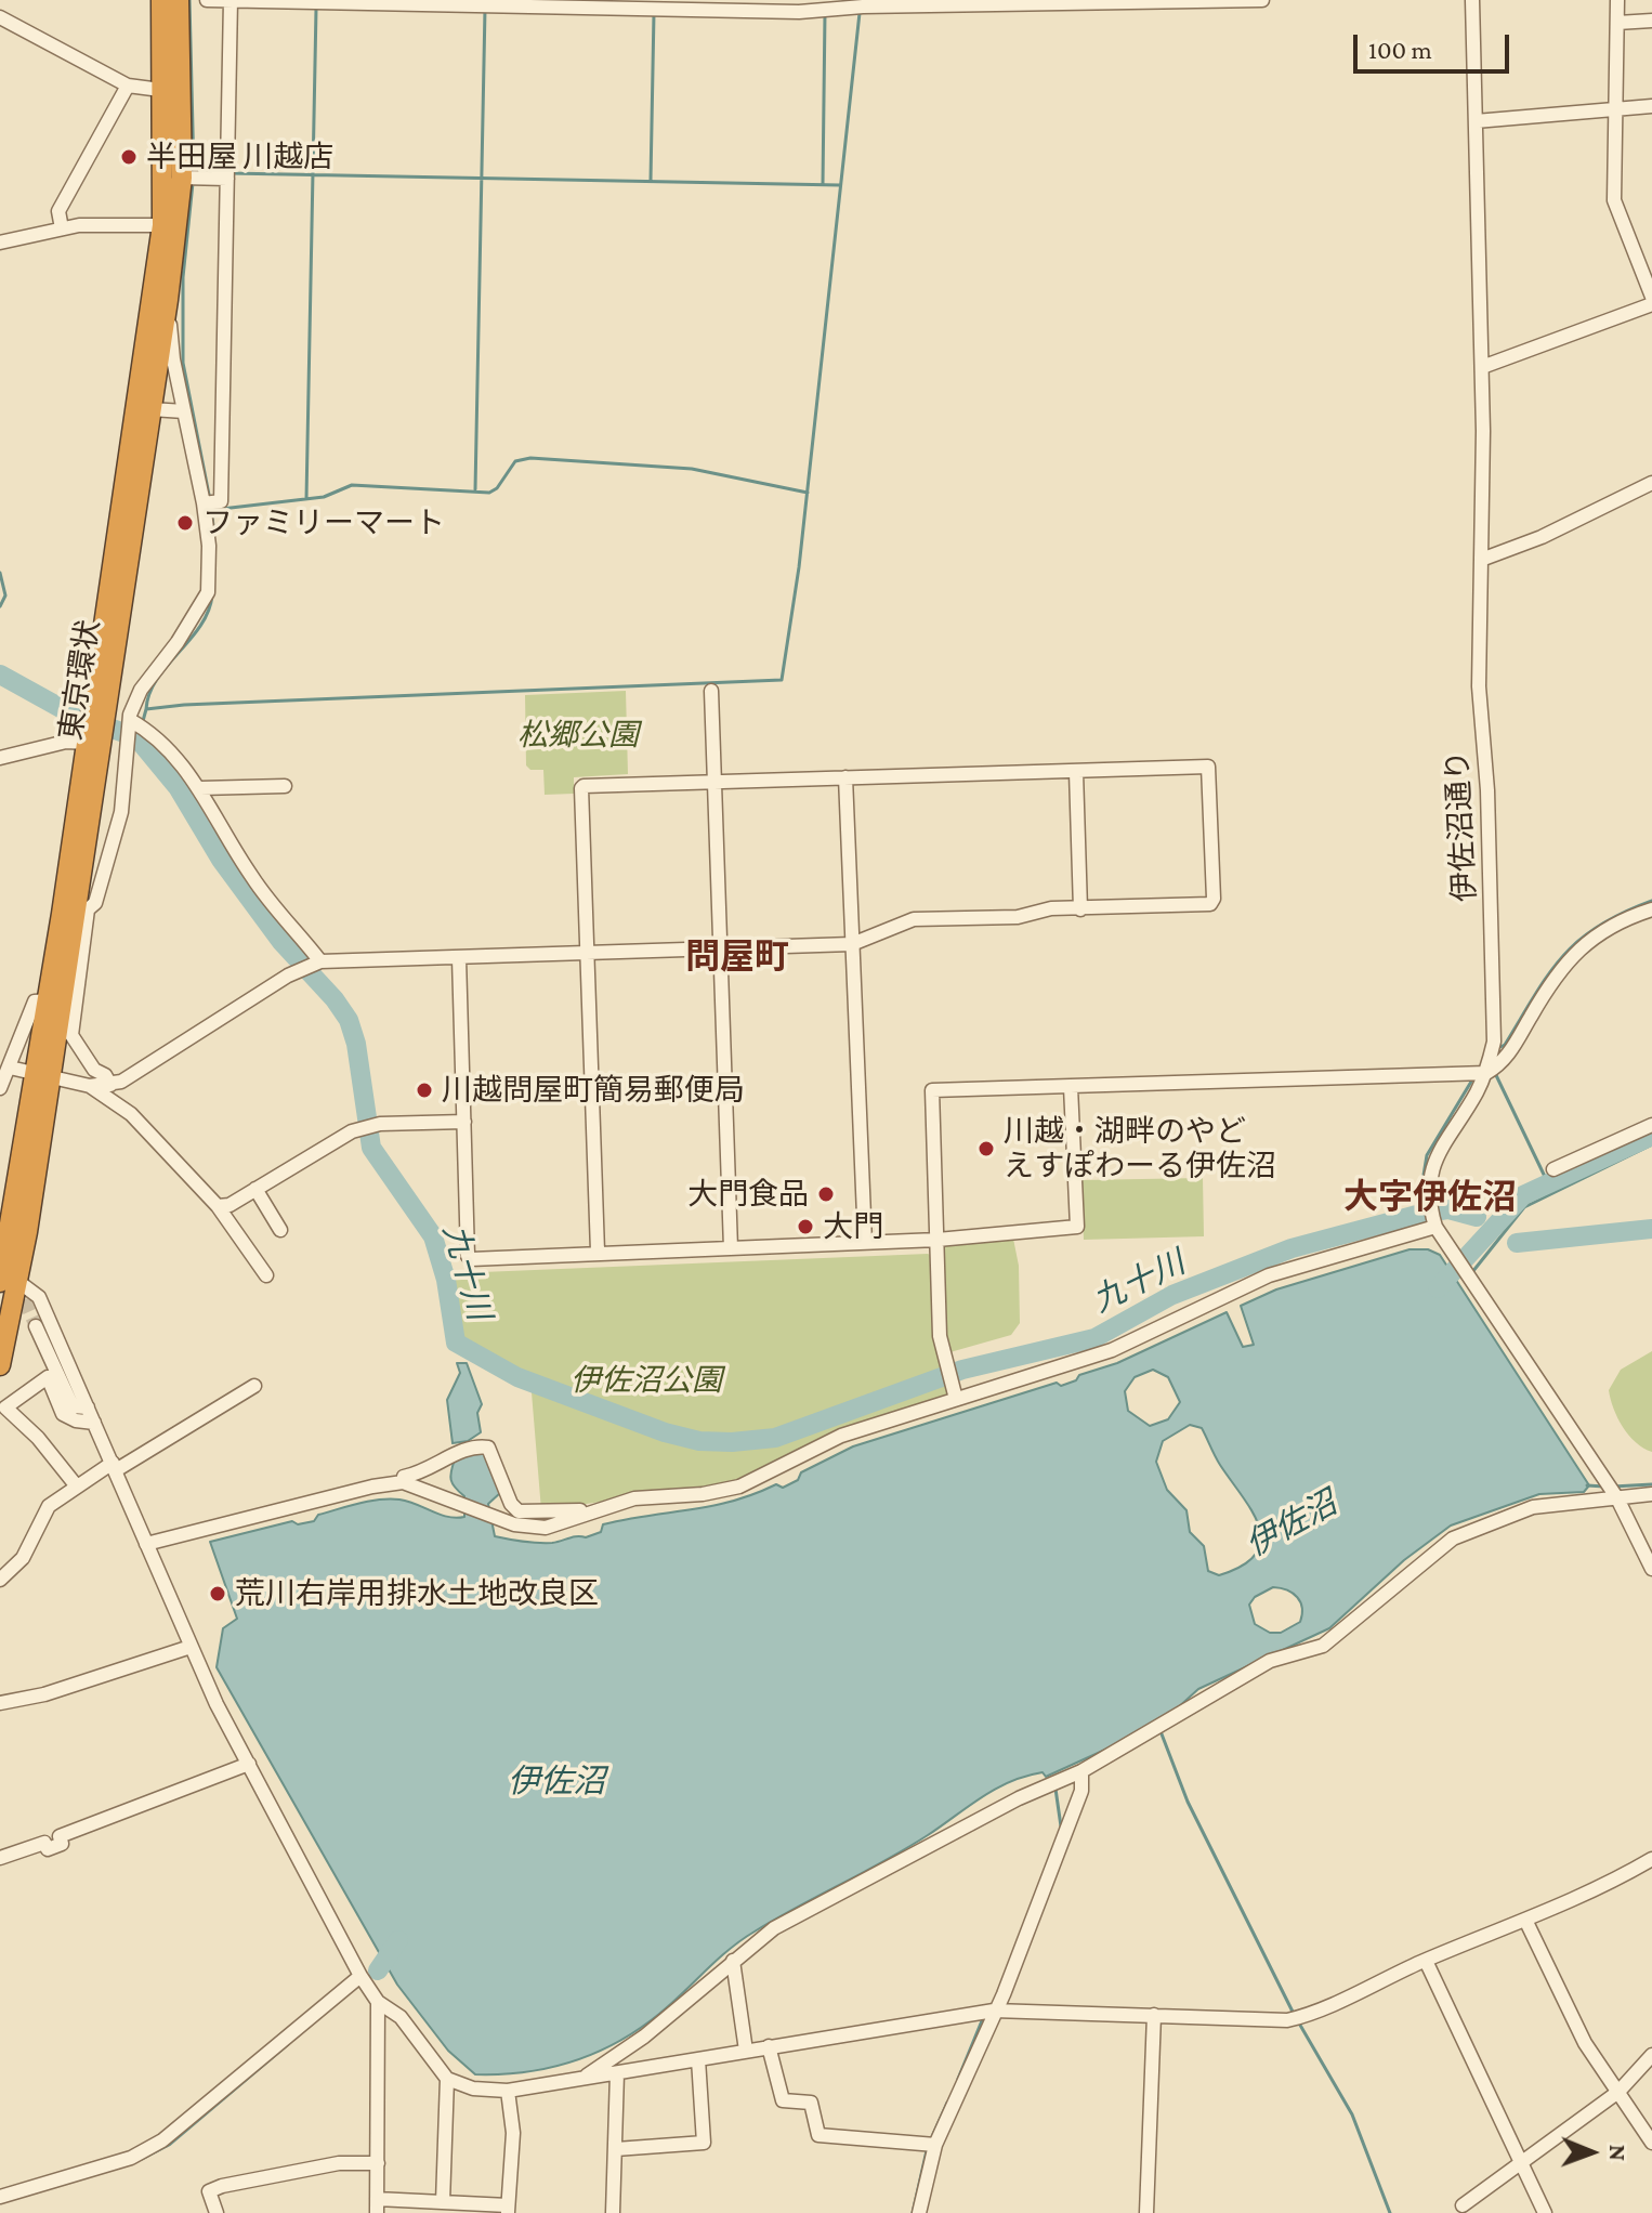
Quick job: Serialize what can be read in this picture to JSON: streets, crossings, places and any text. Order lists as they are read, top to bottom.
{
  "streets": {
    "highway": ["東京環状"],
    "street": ["伊佐沼通り"]
  },
  "districts": ["問屋町", "大字伊佐沼"],
  "water": ["九十川", "伊佐沼"],
  "parks": ["松郷公園", "伊佐沼公園"],
  "places": [
    "半田屋 川越店",
    "ファミリーマート",
    "川越問屋町簡易郵便局",
    "川越・湖畔のやど えすぽわーる伊佐沼",
    "大門食品",
    "大門",
    "荒川右岸用排水土地改良区"
  ],
  "scale_bar": "100 m",
  "north": "right"
}
